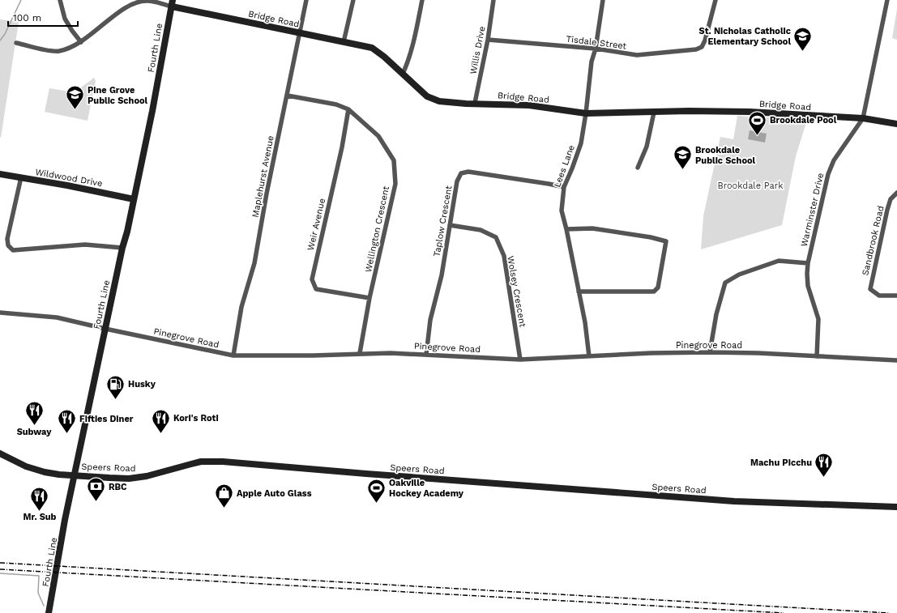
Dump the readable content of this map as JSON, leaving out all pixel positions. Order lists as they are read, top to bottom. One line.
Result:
{"streets":{"street":["Bridge Road","Tisdale Street","Fourth Line","Willis Drive","Lees Lane","Maplehurst Avenue","Wildwood Drive","Warminster Drive","Taplow Crescent","Weir Avenue","Wellington Crescent","Sandbrook Road","Wolsey Crescent","Pinegrove Road","Speers Road"]},"crossings":[["Bridge Road","Fourth Line"],["Bridge Road","Willis Drive"],["Bridge Road","Lees Lane"],["Bridge Road","Maplehurst Avenue"],["Bridge Road","Warminster Drive"],["Tisdale Street","Willis Drive"],["Tisdale Street","Lees Lane"],["Fourth Line","Wildwood Drive"],["Fourth Line","Pinegrove Road"],["Fourth Line","Speers Road"],["Lees Lane","Taplow Crescent"],["Lees Lane","Pinegrove Road"],["Maplehurst Avenue","Wellington Crescent"],["Maplehurst Avenue","Pinegrove Road"],["Warminster Drive","Pinegrove Road"],["Taplow Crescent","Wolsey Crescent"],["Taplow Crescent","Pinegrove Road"],["Weir Avenue","Wellington Crescent"],["Wellington Crescent","Pinegrove Road"],["Wolsey Crescent","Pinegrove Road"]],"parks":["Brookdale Park"],"places":{"school or university":["St. Nicholas Catholic Elementary School","Pine Grove Public School","Brookdale Public School"],"sports":["Brookdale Pool","Oakville Hockey Academy"],"fuel station":["Husky"],"restaurant":["Subway","Kori's Roti","Fifties Diner","Machu Picchu","Mr. Sub"],"bank":["RBC"],"shop":["Apple Auto Glass"]},"scale_bar":"100 m"}
